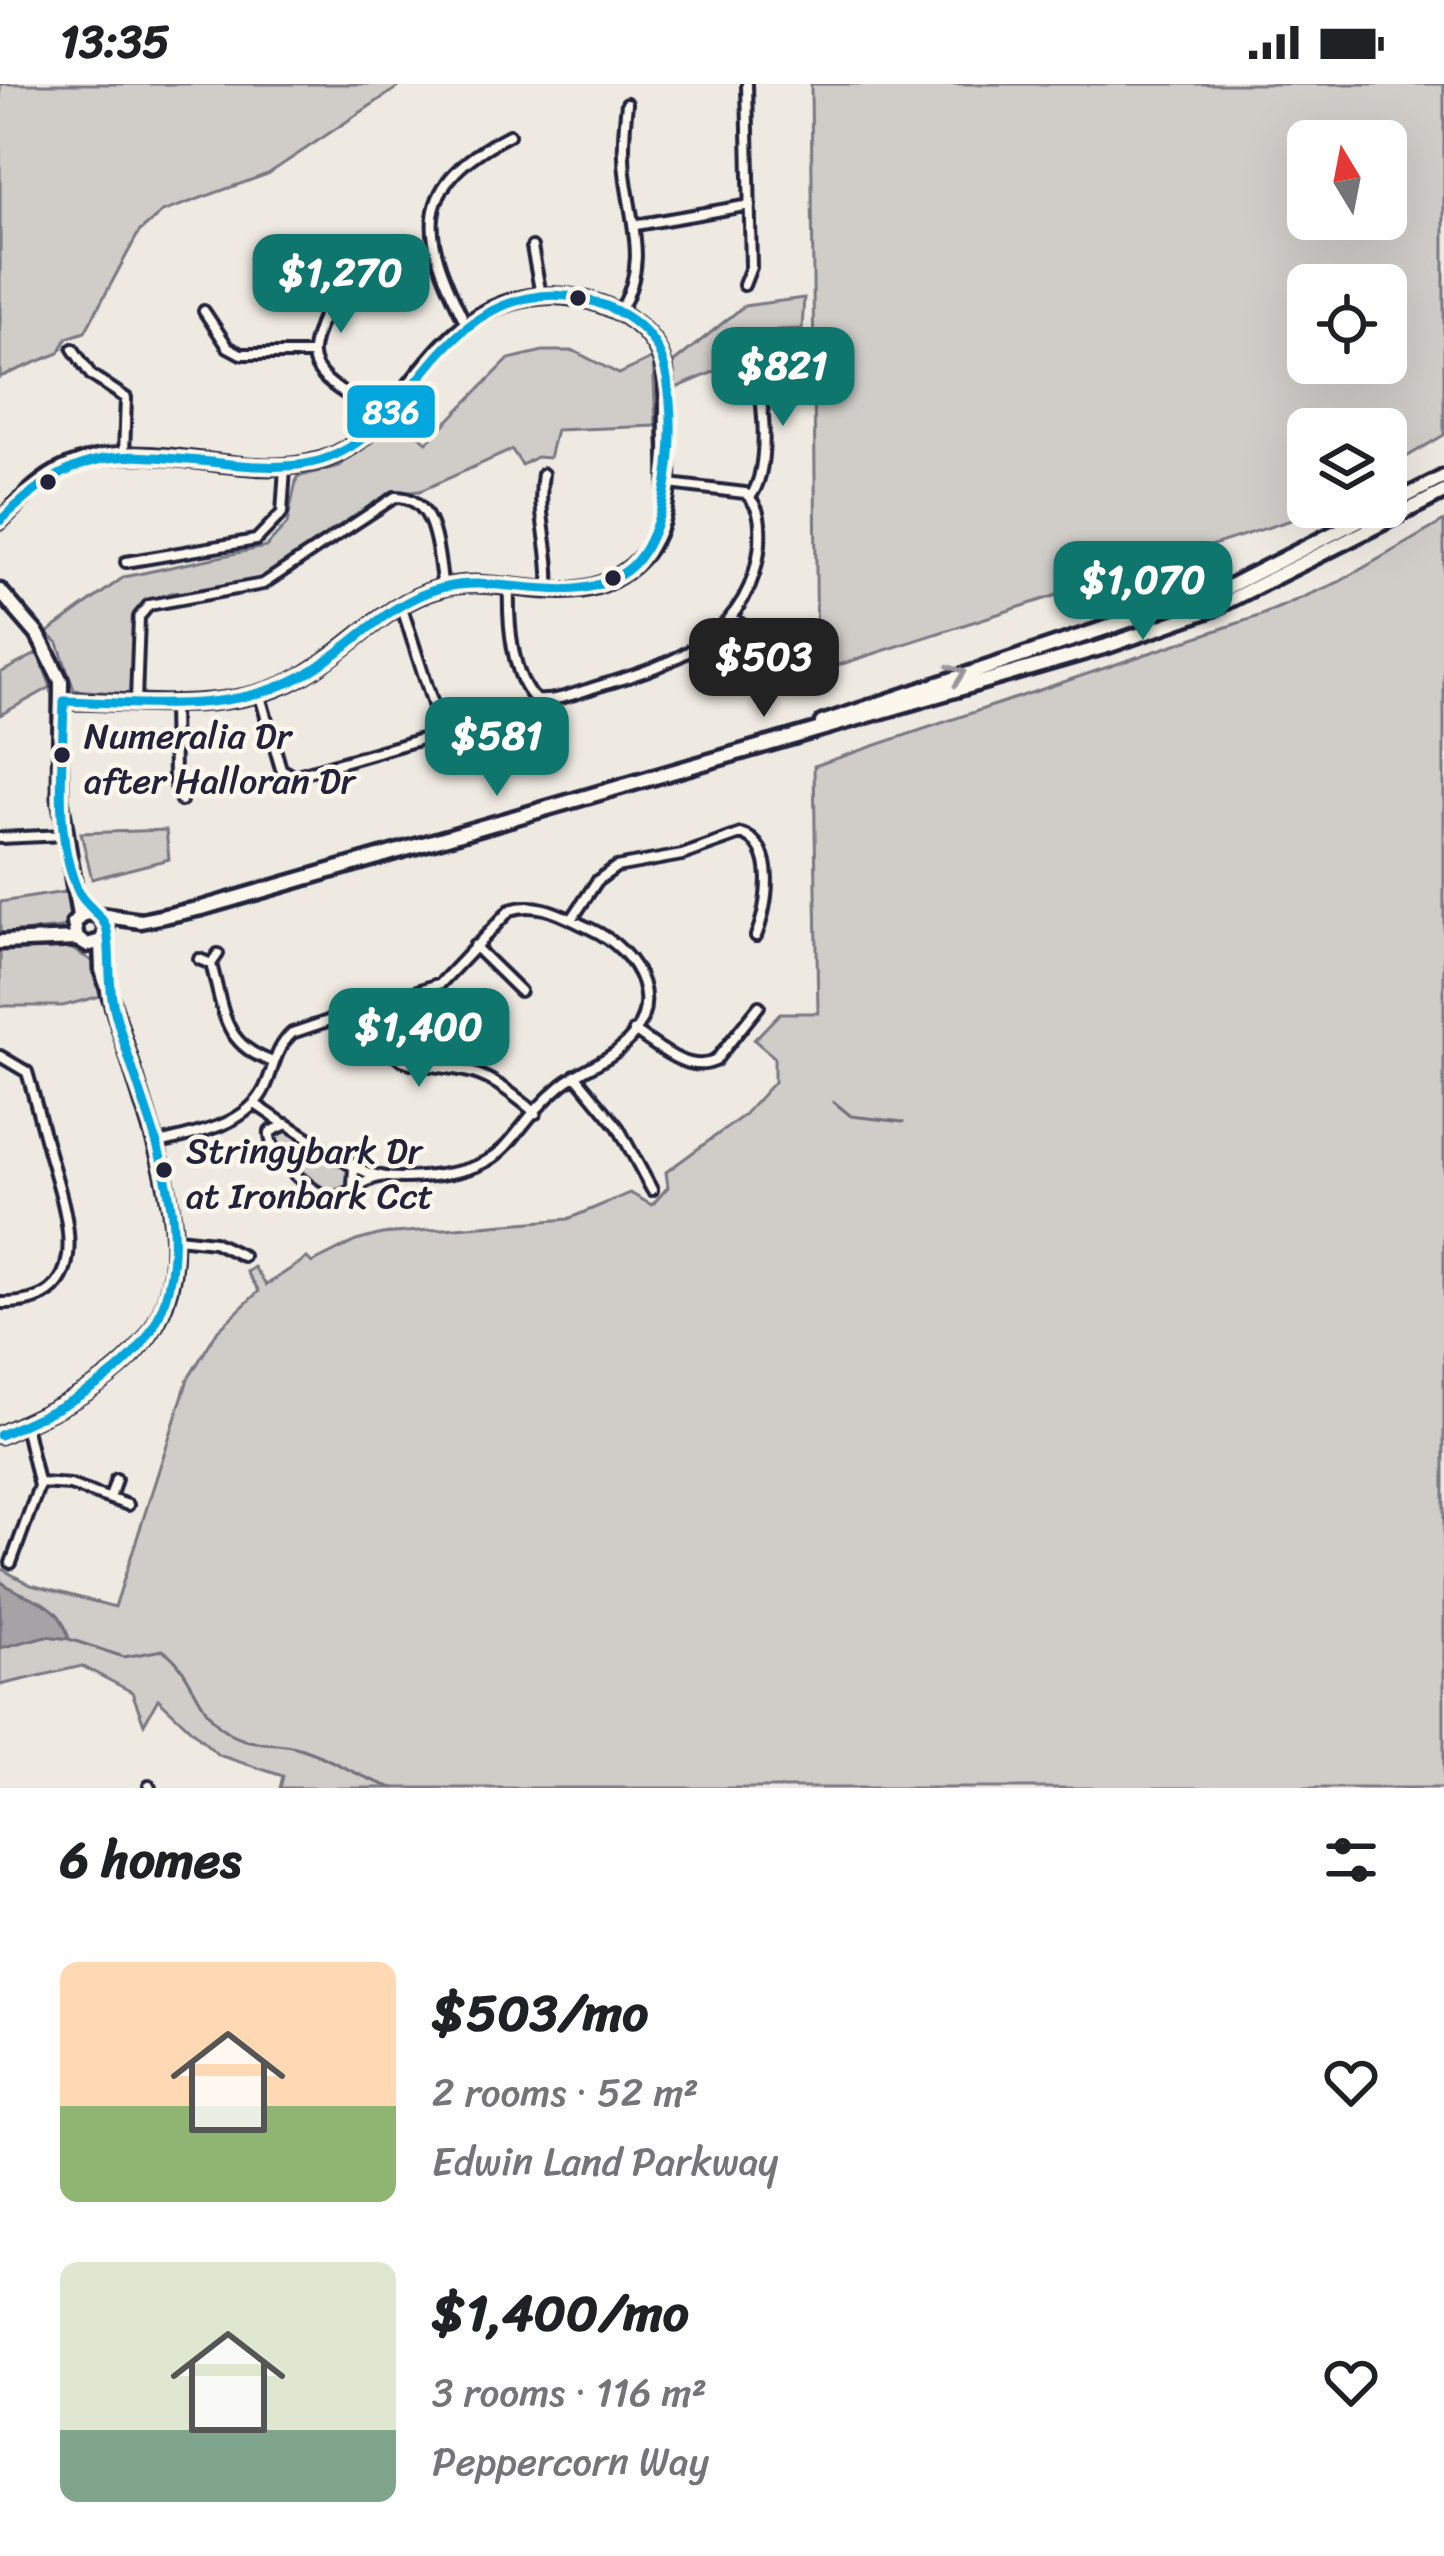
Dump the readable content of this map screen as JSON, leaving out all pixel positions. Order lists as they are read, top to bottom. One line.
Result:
{"places":["Numeralia Dr after Halloran Dr","Stringybark Dr at Ironbark Cct"],"lines":["transit line 836"],"north":"top","page":{"status":"13:35","price":["$1,270","$821","$1,070","$503","$581","$1,400"],"heading":"6 homes","list":[{"name":"$503/mo","note":"2 rooms · 52 m² · Edwin Land Parkway"},{"name":"$1,400/mo","note":"3 rooms · 116 m² · Peppercorn Way"}]}}
